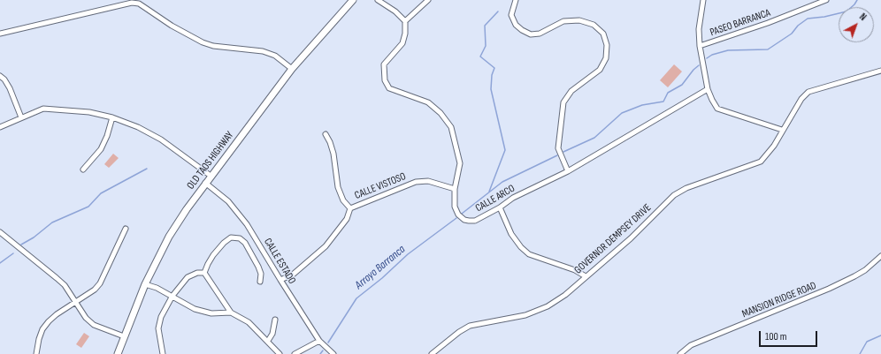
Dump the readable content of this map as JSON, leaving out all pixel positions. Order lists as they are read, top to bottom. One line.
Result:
{"streets":{"street":["PASEO BARRANCA","OLD TAOS HIGHWAY","CALLE VISTOSO","CALLE ARCO","GOVERNOR DEMPSEY DRIVE","CALLE ESTADO","MANSION RIDGE ROAD"]},"crossings":[["OLD TAOS HIGHWAY","CALLE ESTADO"],["CALLE VISTOSO","CALLE ARCO"],["CALLE VISTOSO","CALLE ESTADO"]],"water":["Arroyo Barranca"],"scale_bar":"100 m","north":"top right"}
